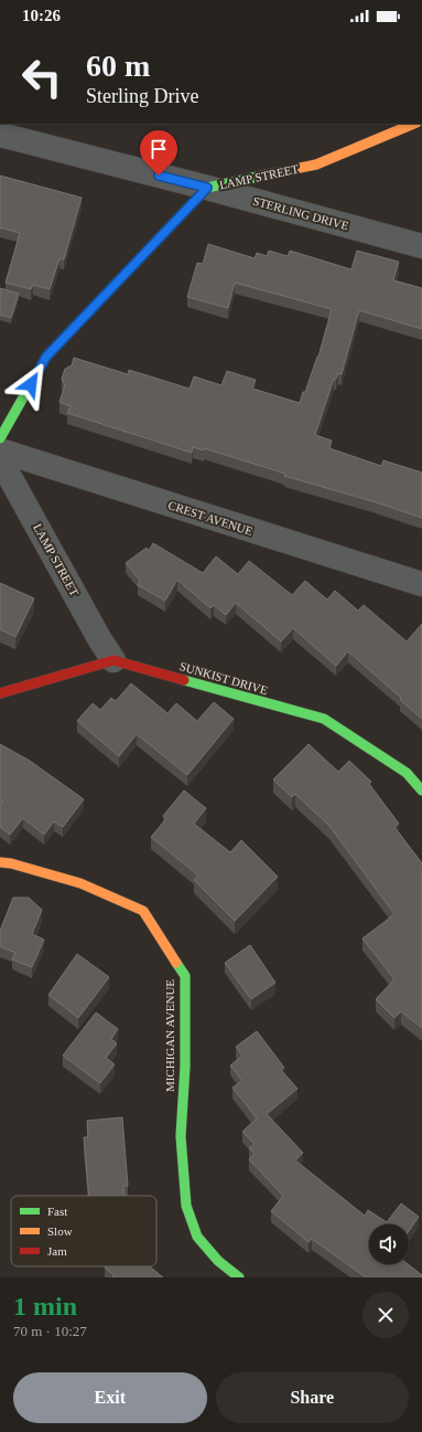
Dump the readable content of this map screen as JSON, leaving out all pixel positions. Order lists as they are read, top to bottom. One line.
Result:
{"streets":{"street":["LAMP STREET","STERLING DRIVE","CREST AVENUE","SUNKIST DRIVE","MICHIGAN AVENUE"]},"crossings":[["LAMP STREET","STERLING DRIVE"],["LAMP STREET","SUNKIST DRIVE"]],"legend":["Fast","Slow","Jam"],"page":{"status":"10:26","turn":["60 m","Sterling Drive"],"heading":["1 min","70 m · 10:27"],"buttons":["Exit","Share"]}}
